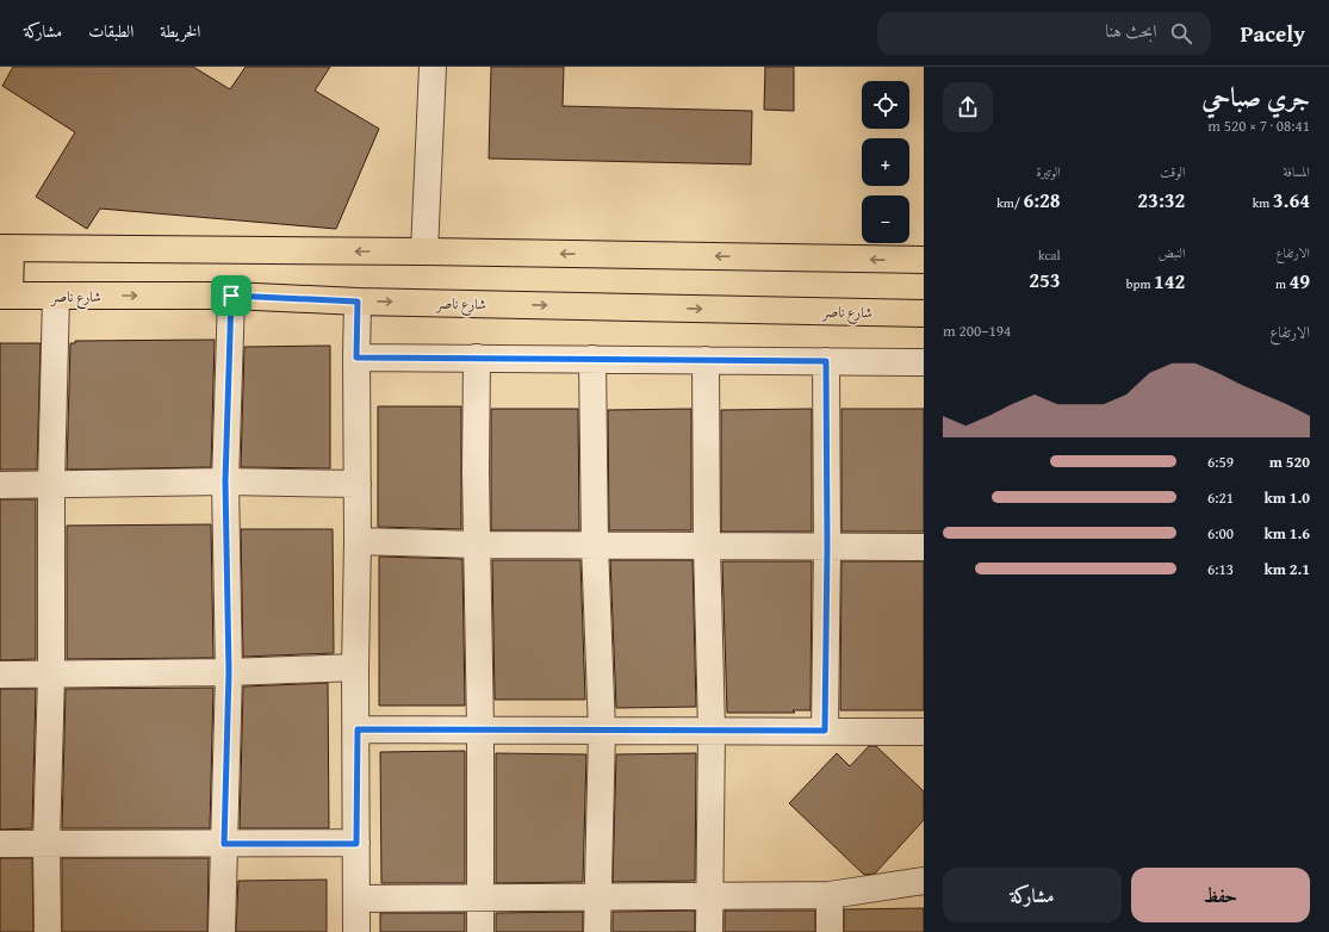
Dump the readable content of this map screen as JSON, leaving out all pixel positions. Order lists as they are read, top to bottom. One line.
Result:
{"streets":{"main road":["شارع ناصر"]},"page":{"header":"Pacely","search":"ابحث هنا","nav":["الخريطة","الطبقات","مشاركة"],"heading":["جري صباحي","08:41 · 7 × 520 m"],"map_buttons":["+","−"],"stats":[["المسافة","3.64 km"],["الوقت","23:32"],["الوتيرة","6:28 /km"],["الارتفاع","49 m"],["النبض","142 bpm"],["kcal","253"]],"chart":["الارتفاع","194–200 m"],"list":[{"name":"520 m","note":"6:59"},{"name":"1.0 km","note":"6:21"},{"name":"1.6 km","note":"6:00"},{"name":"2.1 km","note":"6:13"}],"buttons":["حفظ","مشاركة"]}}
